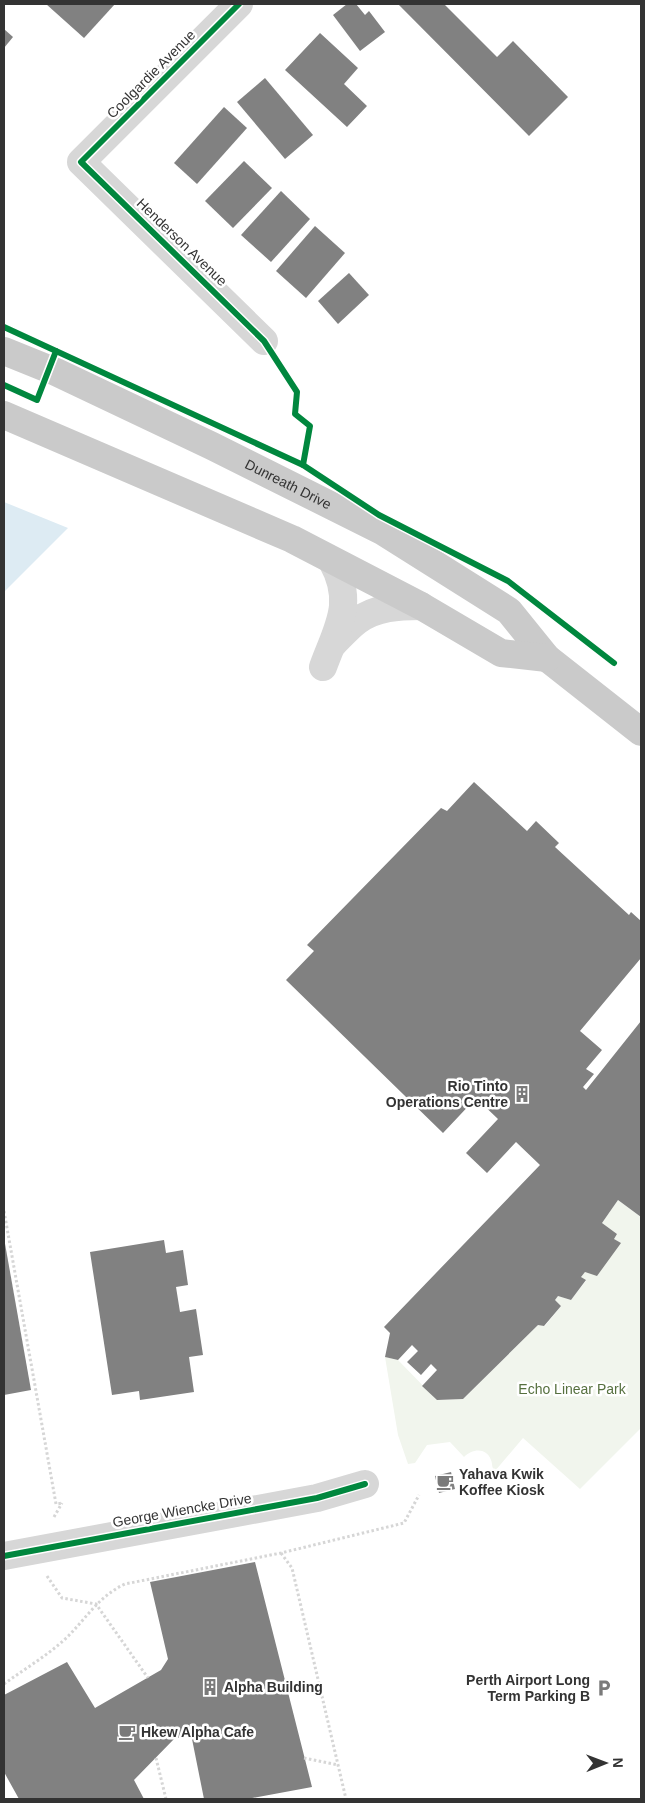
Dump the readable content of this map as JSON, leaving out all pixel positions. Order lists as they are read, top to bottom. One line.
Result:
{"streets":{"main road":["Dunreath Drive"],"street":["Coolgardie Avenue","Henderson Avenue","George Wiencke Drive"]},"crossings":[["Coolgardie Avenue","Henderson Avenue"]],"parks":["Echo Linear Park"],"places":{"building":["Rio Tinto Operations Centre","Alpha Building"],"cafe":["Yahava Kwik Koffee Kiosk","Hkew Alpha Cafe"],"parking":["Perth Airport Long Term Parking B"]},"north":"right"}
